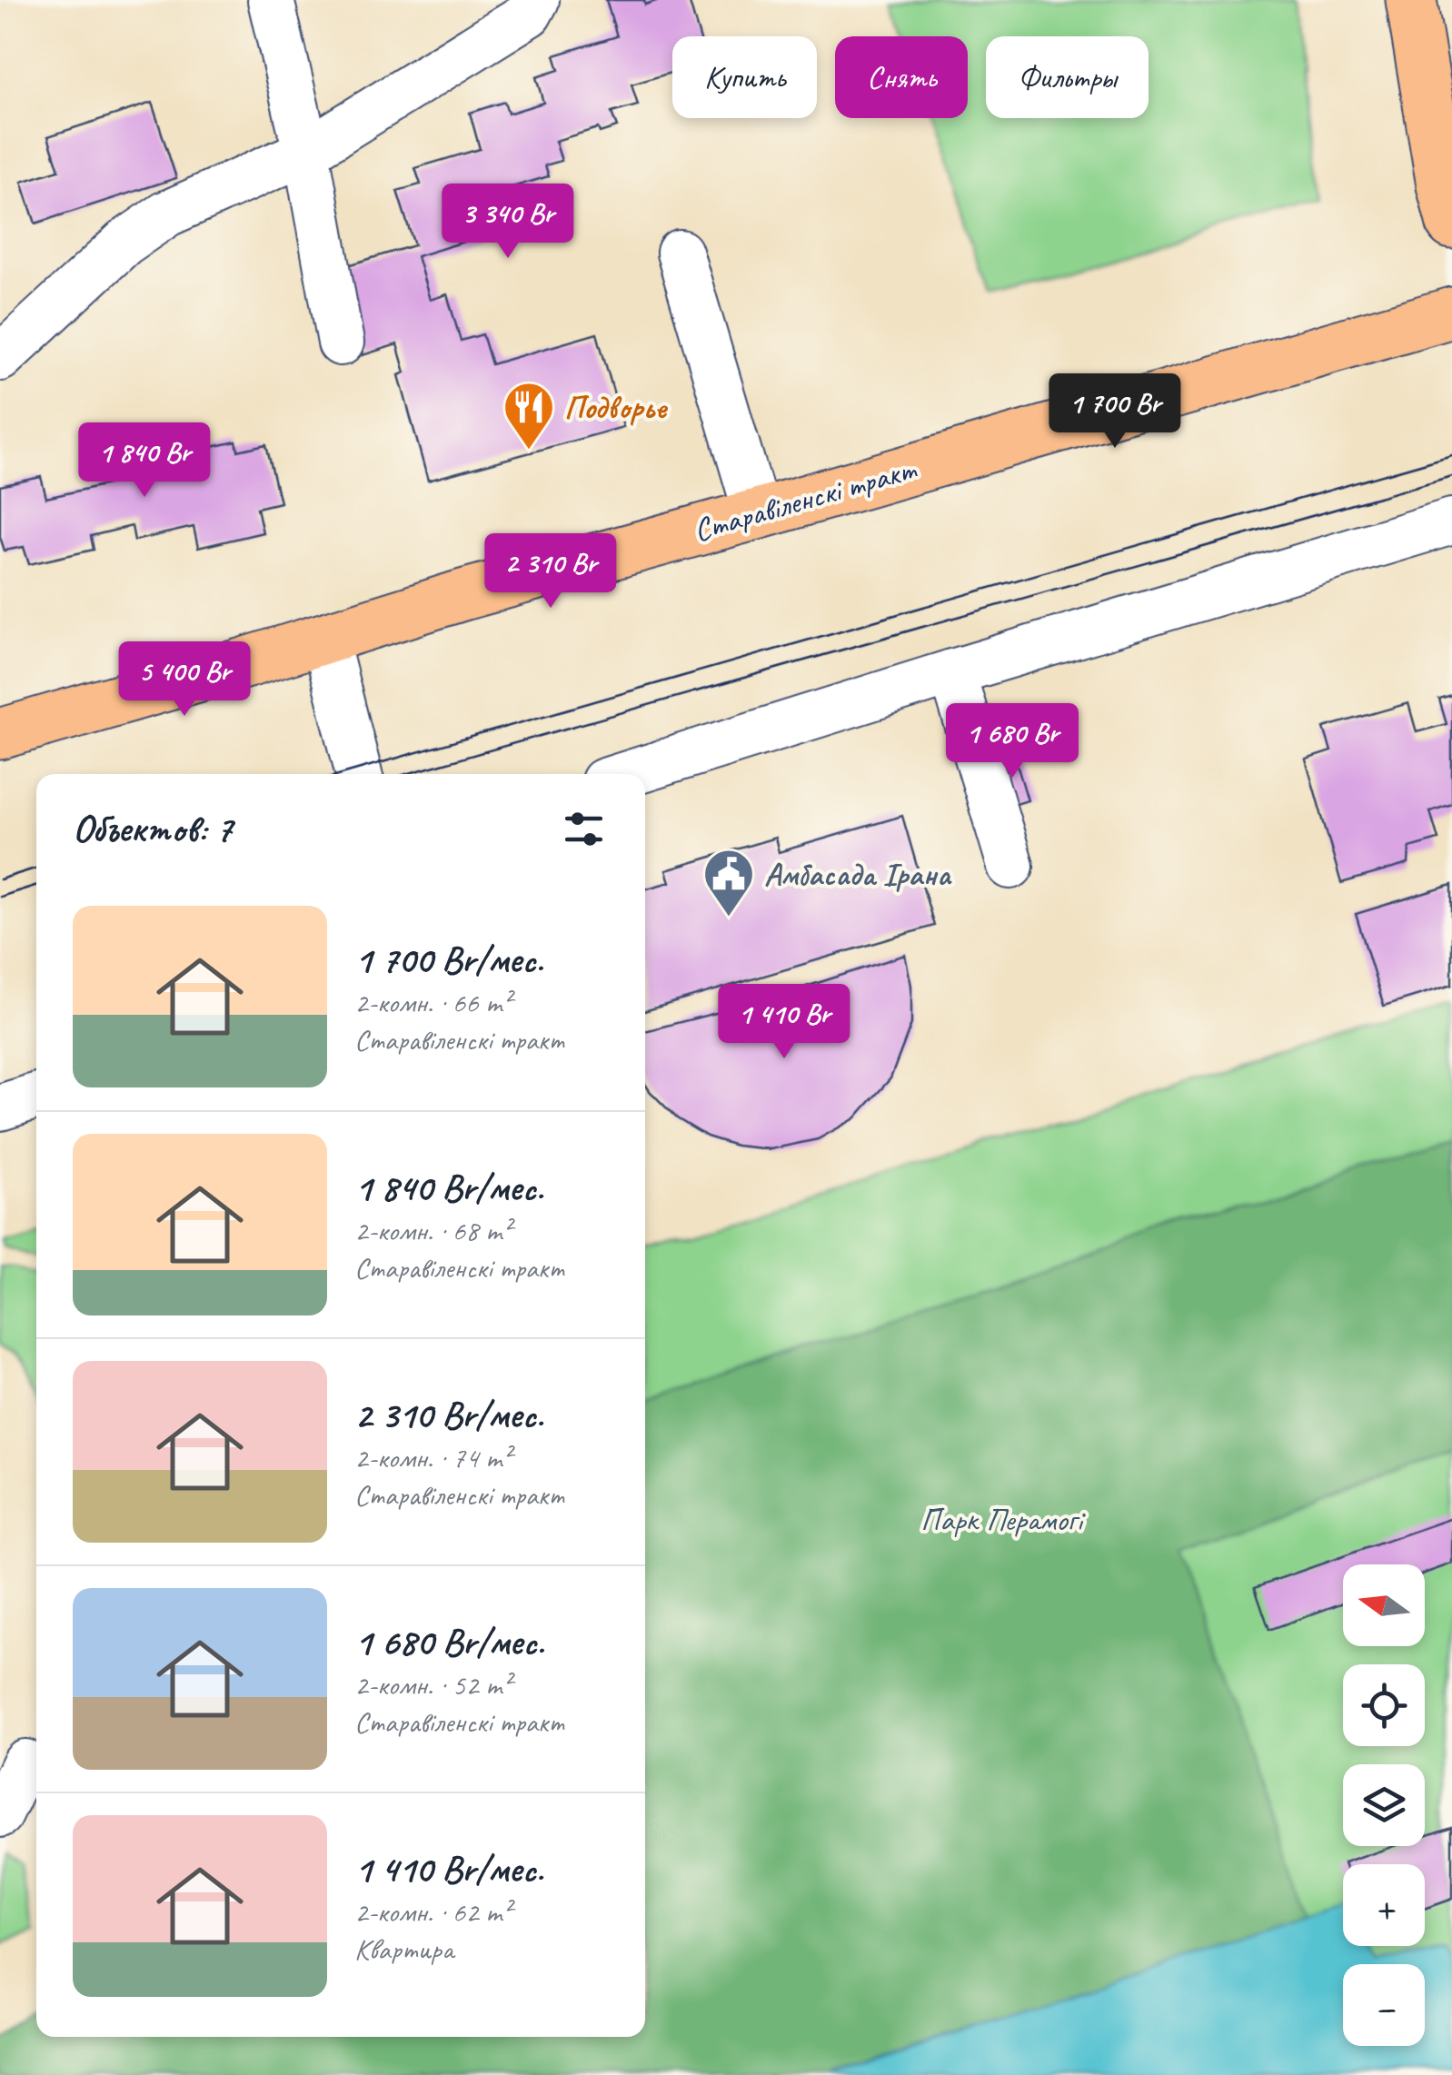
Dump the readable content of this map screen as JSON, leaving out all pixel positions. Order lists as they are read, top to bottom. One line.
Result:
{"streets":{"main road":["Старавіленскі тракт"]},"parks":["Парк Перамогі"],"places":{"restaurant":["Подворье"],"public building":["Амбасада Ірана"]},"north":"left","page":{"chip":["Купить","Снять","Фильтры"],"price":["3 340 Br","1 700 Br","1 840 Br","2 310 Br","5 400 Br","1 680 Br","1 410 Br"],"heading":"Объектов: 7","list":[{"name":"1 700 Br/мес.","note":"2-комн. · 66 m² · Старавіленскі тракт"},{"name":"1 840 Br/мес.","note":"2-комн. · 68 m² · Старавіленскі тракт"},{"name":"2 310 Br/мес.","note":"2-комн. · 74 m² · Старавіленскі тракт"},{"name":"1 680 Br/мес.","note":"2-комн. · 52 m² · Старавіленскі тракт"},{"name":"1 410 Br/мес.","note":"2-комн. · 62 m² · Квартира"}],"map_buttons":["+","−"]}}
